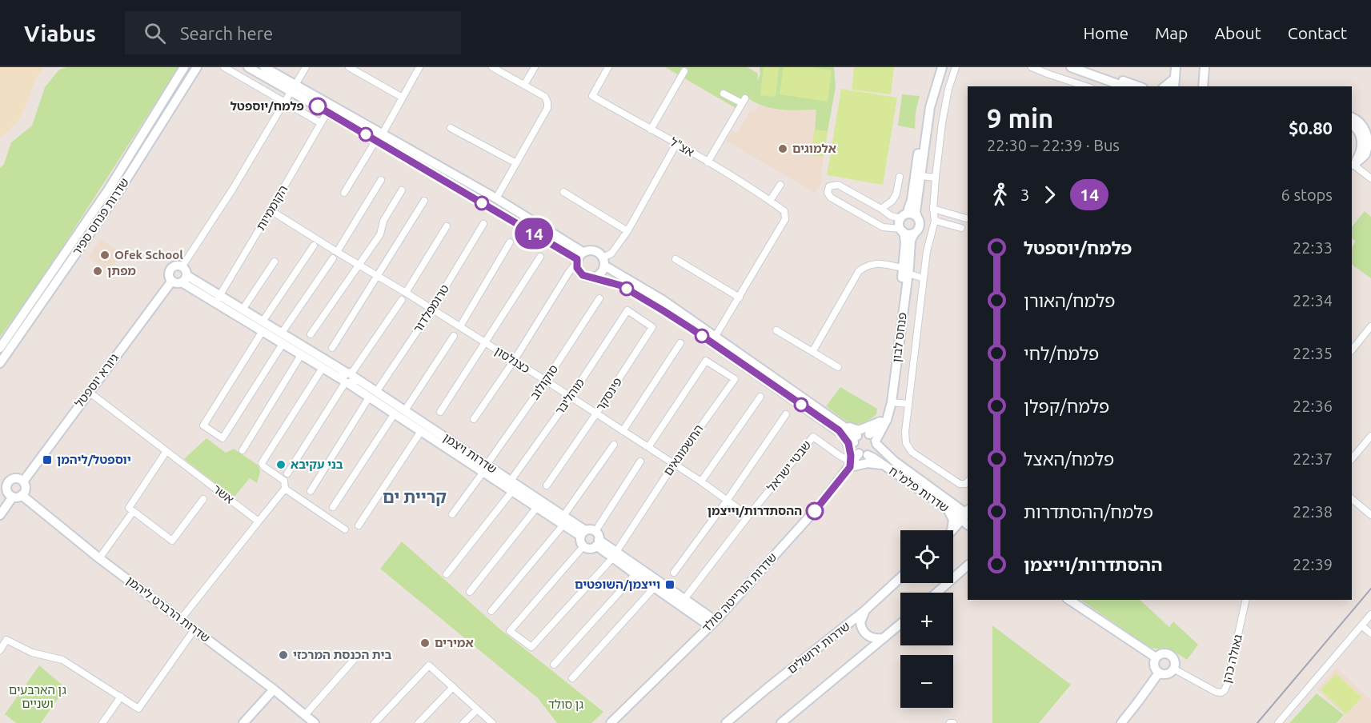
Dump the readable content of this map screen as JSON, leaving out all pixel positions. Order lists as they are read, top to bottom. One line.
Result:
{"streets":{"street":["אצ\"ל","הקוממיות","שדרות פנחס ספיר","טרומפלדור","פנחס לבון","כצנלסון","גיורא יוספטל","סוקולוב","פינסקר","מוהליבר","החשמונאים","שדרות ויצמן","שבטי ישראל","שדרות פלמ\"ח","אשר","שדרות הנרייטה סולד","שדרות הרברט ליהמן","שדרות ירושלים","גאולה כהן"]},"crossings":[["הקוממיות","כצנלסון"],["הקוממיות","שדרות ויצמן"],["טרומפלדור","כצנלסון"],["טרומפלדור","שדרות ויצמן"],["פנחס לבון","שדרות פלמ\"ח"],["פנחס לבון","שדרות הנרייטה סולד"],["כצנלסון","סוקולוב"],["כצנלסון","פינסקר"],["כצנלסון","מוהליבר"],["כצנלסון","החשמונאים"],["כצנלסון","שבטי ישראל"],["גיורא יוספטל","שדרות ויצמן"],["גיורא יוספטל","אשר"],["גיורא יוספטל","שדרות הרברט ליהמן"],["סוקולוב","שדרות ויצמן"],["פינסקר","מוהליבר"],["מוהליבר","שדרות ויצמן"],["החשמונאים","שדרות ויצמן"],["שבטי ישראל","שדרות הנרייטה סולד"],["שדרות פלמ\"ח","שדרות הנרייטה סולד"]],"districts":["קריית ים"],"parks":["גן הארבעים ושניים","גן סולד"],"places":{"other":["פלמח/יוספטל","אלמוגים","Ofek School","מפתן","בני עקיבא","ההסתדרות/וייצמן","אמירים","בית הכנסת המרכזי"],"transit":["יוספטל/ליהמן","וייצמן/השופטים"]},"lines":["bus line 14"],"page":{"header":"Viabus","search":"Search here","nav":["Home","Map","About","Contact"],"on_map":"14","heading":["9 min","22:30 – 22:39 · Bus","$0.80"],"legs":["3","14","6 stops"],"list":[{"name":"פלמח/יוספטל","value":"22:33"},{"name":"פלמח/האורן","value":"22:34"},{"name":"פלמח/לחי","value":"22:35"},{"name":"פלמח/קפלן","value":"22:36"},{"name":"פלמח/האצל","value":"22:37"},{"name":"פלמח/ההסתדרות","value":"22:38"},{"name":"ההסתדרות/וייצמן","value":"22:39"}],"map_buttons":["+","−"]}}
